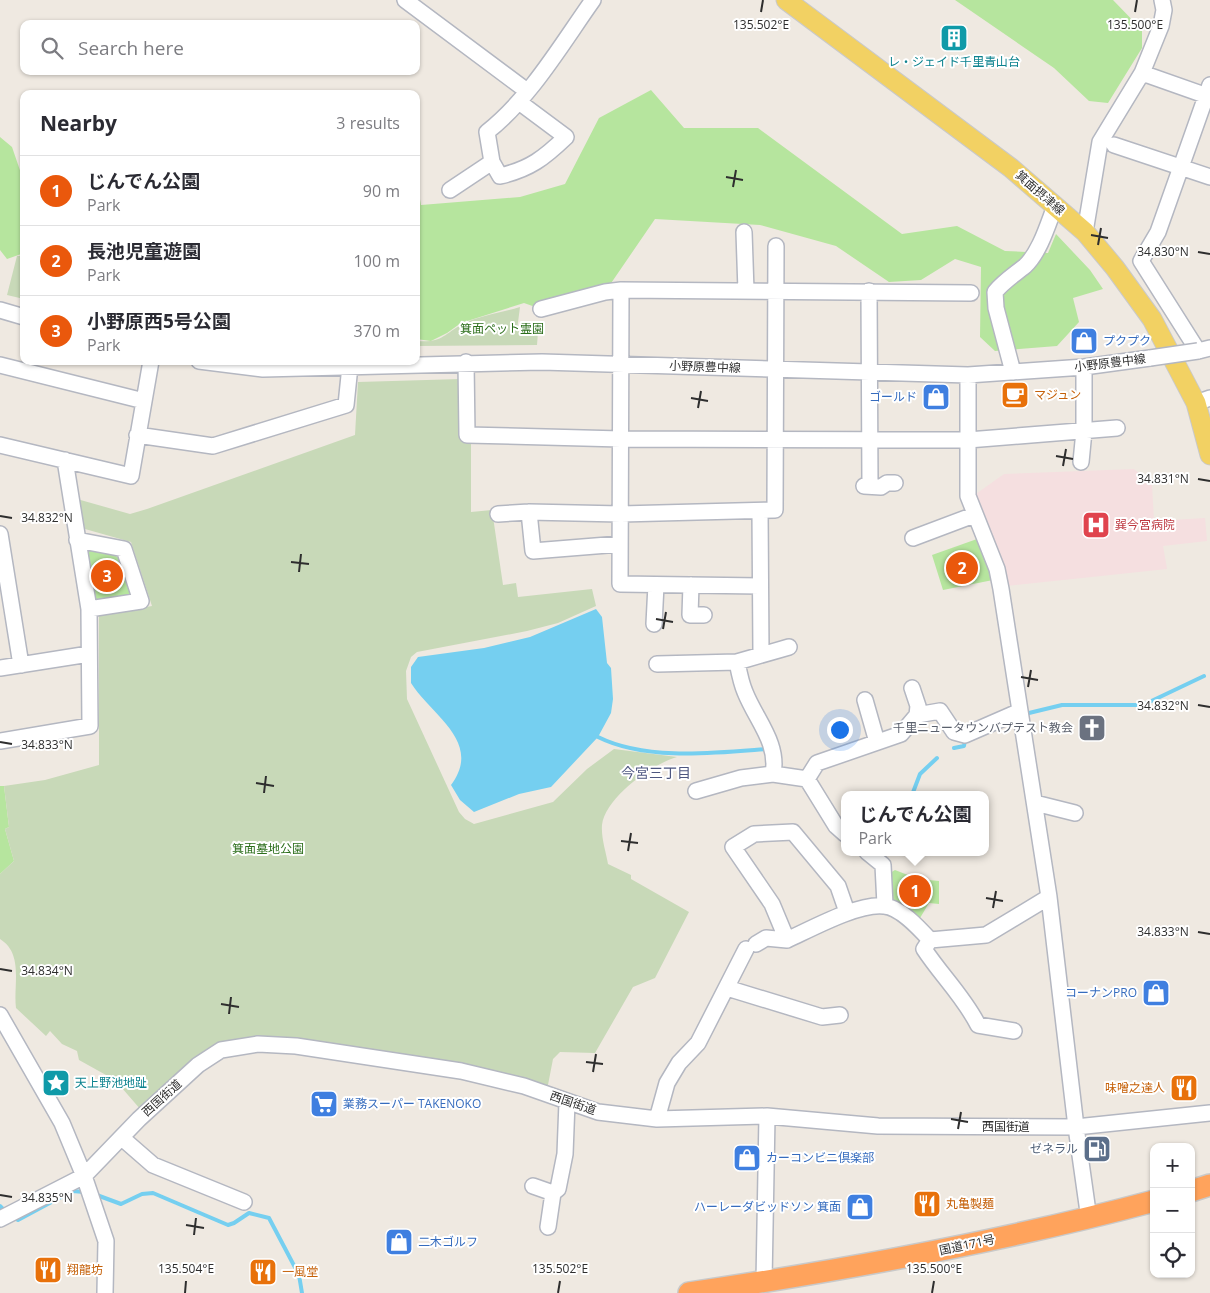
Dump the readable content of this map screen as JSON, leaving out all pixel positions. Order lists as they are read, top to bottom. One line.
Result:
{"streets":{"highway":["国道171号"],"main road":["箕面摂津線"],"street":["小野原豊中線","西国街道"]},"districts":["今宮三丁目"],"parks":["箕面ペット霊園","箕面墓地公園"],"places":{"building":["レ・ジェイド千里青山台"],"shop":["プクプク","ゴールド","コーナンPRO","カーコンビニ倶楽部","ハーレーダビッドソン 箕面","二木ゴルフ"],"cafe":["マジュン"],"hospital":["巽今宮病院"],"church":["千里ニュータウンバプテスト教会"],"place":["天上野池地趾"],"restaurant":["味噌之達人","丸亀製麺","翔龍坊","一風堂"],"supermarket":["業務スーパー TAKENOKO"],"fuel station":["ゼネラル"]},"page":{"search":"Search here","heading":["Nearby","3 results"],"list":[{"mark":"1","name":"じんでん公園","note":"Park","value":"90 m"},{"mark":"2","name":"長池児童遊園","note":"Park","value":"100 m"},{"mark":"3","name":"小野原西5号公園","note":"Park","value":"370 m"}],"pins":["2","3","1"],"popup":["じんでん公園","Park"],"map_buttons":["+","−"]},"coordinates":["135.502°E","135.500°E","34.830°N","34.831°N","34.832°N","34.833°N","34.834°N","34.835°N","135.504°E"]}
